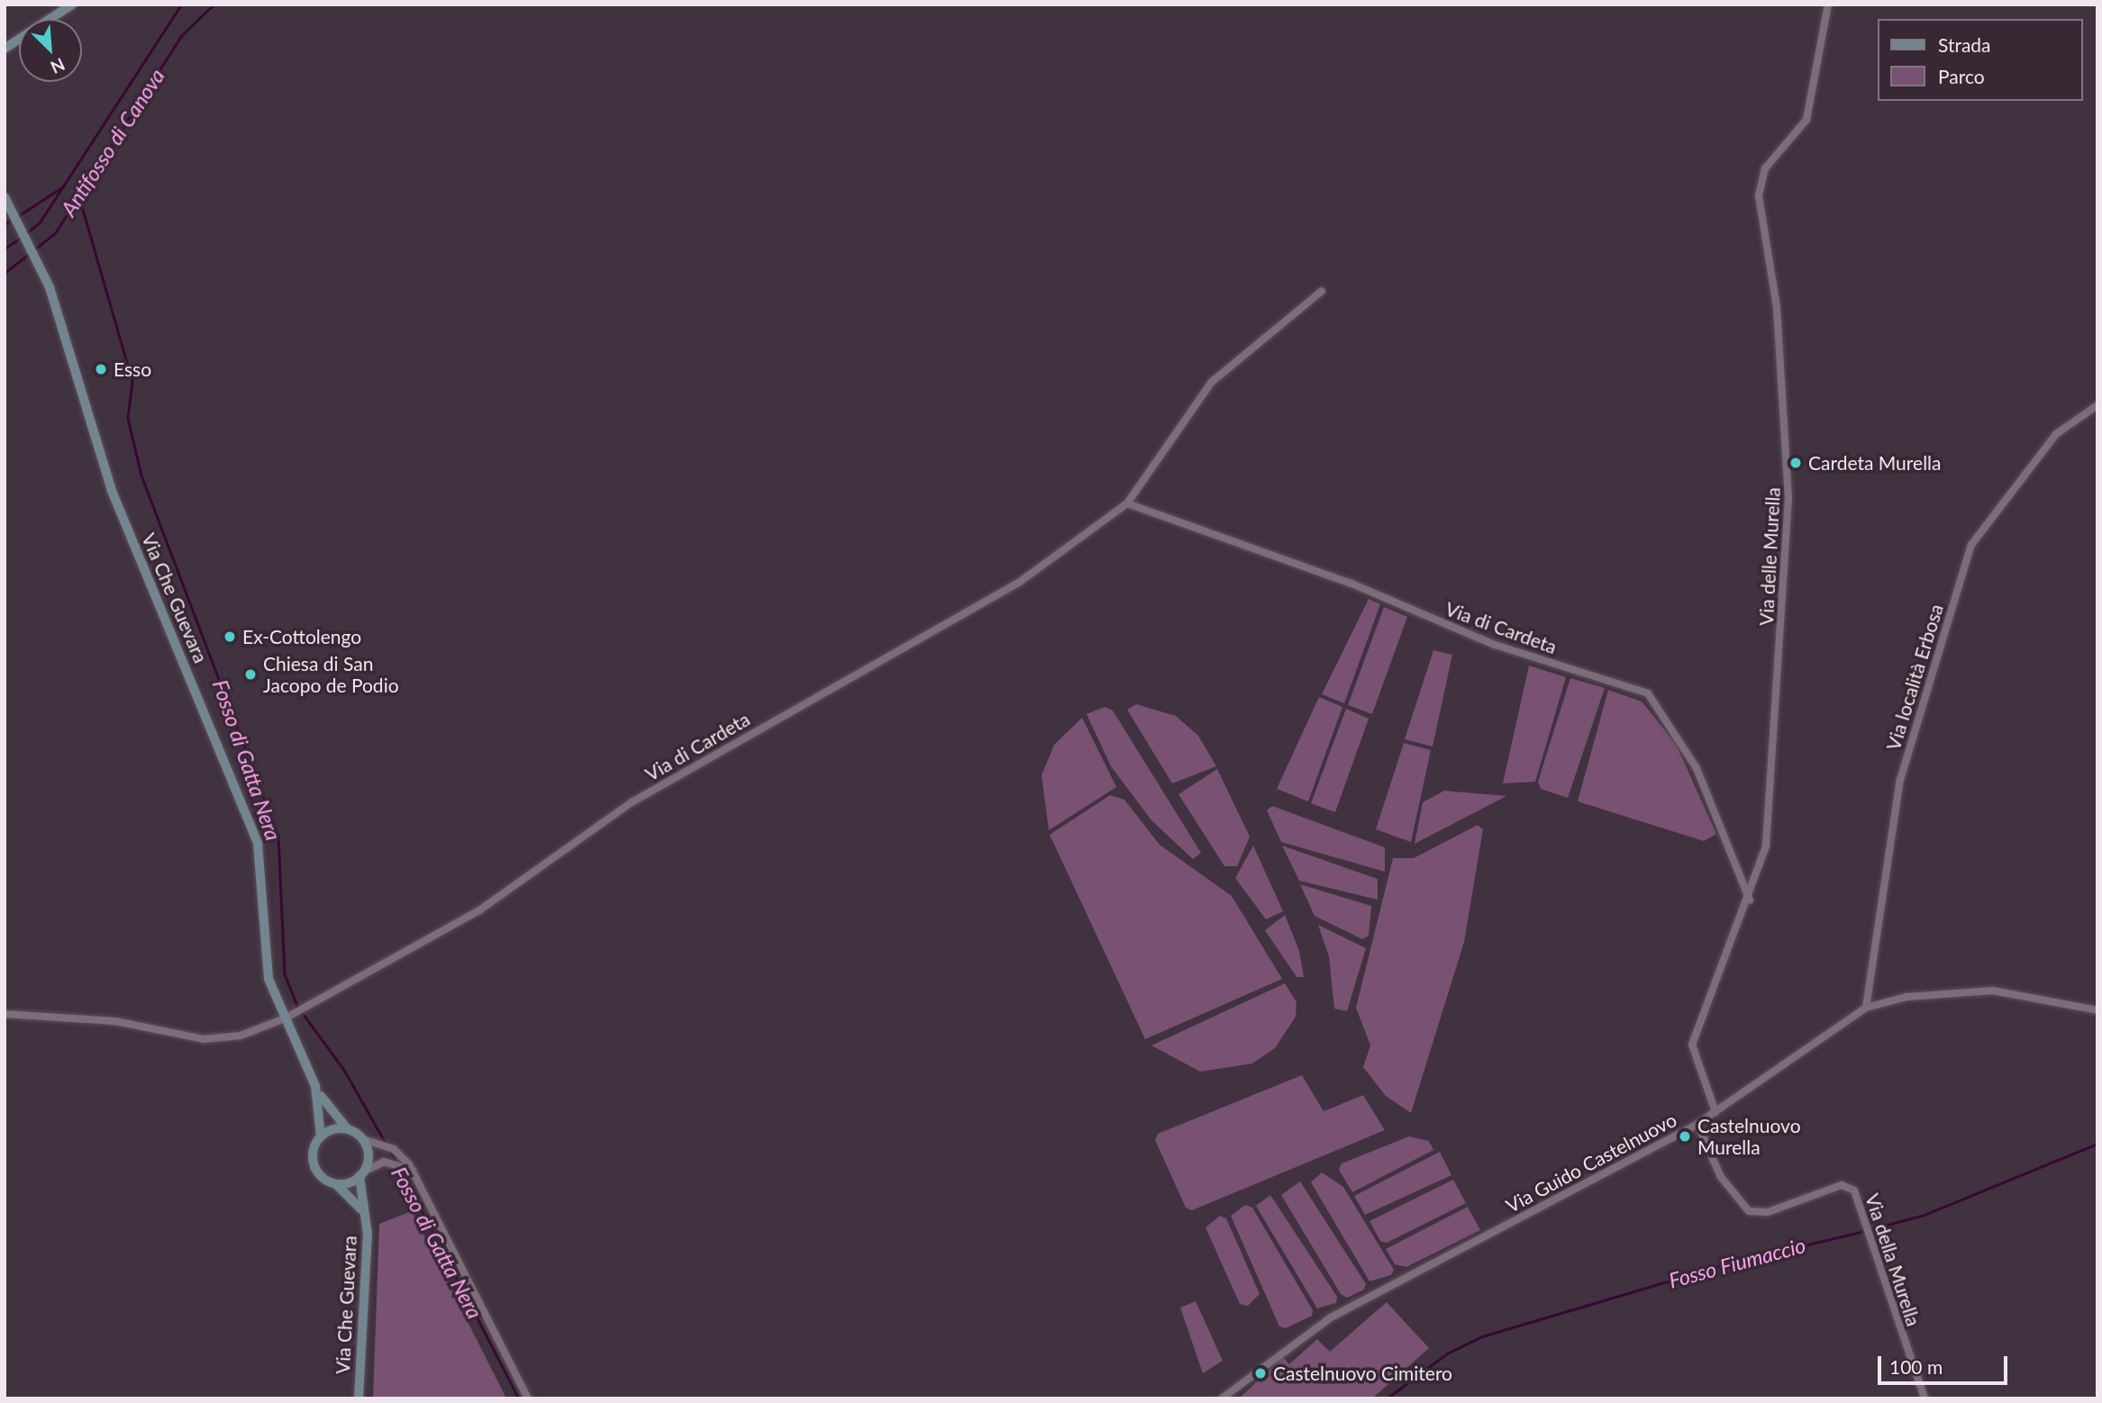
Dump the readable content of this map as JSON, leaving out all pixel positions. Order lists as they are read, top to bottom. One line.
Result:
{"streets":{"main road":["Via Che Guevara"],"street":["Via delle Murella","Via di Cardeta","Via località Erbosa","Via Guido Castelnuovo","Via della Murella"]},"crossings":[["Via delle Murella","Via di Cardeta"],["Via delle Murella","Via Guido Castelnuovo"],["Via Che Guevara","Via di Cardeta"],["Via località Erbosa","Via Guido Castelnuovo"],["Via Guido Castelnuovo","Via della Murella"]],"water":["Antifosso di Canova","Fosso di Gatta Nera","Fosso Fiumaccio"],"places":["Esso","Cardeta Murella","Ex-Cottolengo","Chiesa di San Jacopo de Podio","Castelnuovo Murella","Castelnuovo Cimitero"],"legend":["Strada","Parco"],"scale_bar":"100 m","north":"bottom right"}
